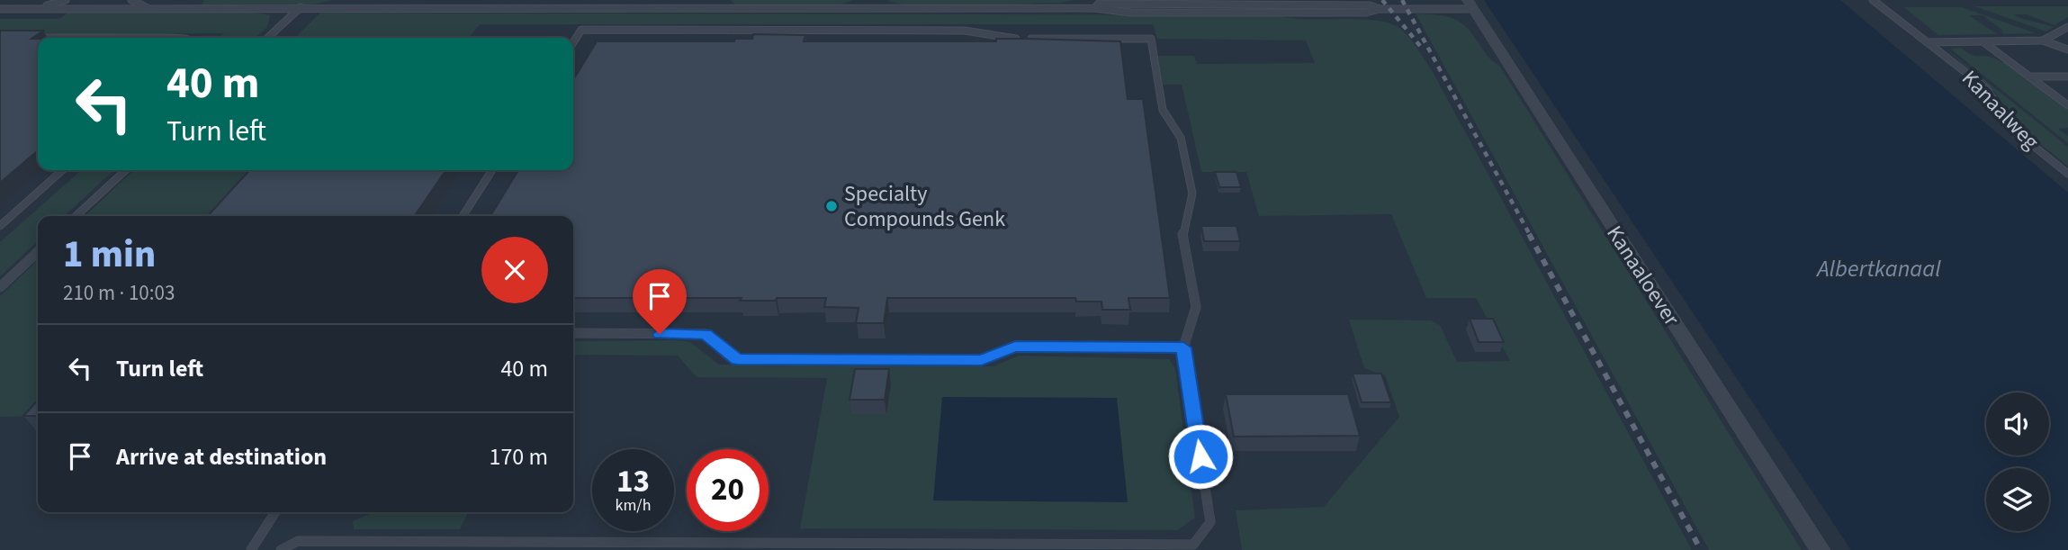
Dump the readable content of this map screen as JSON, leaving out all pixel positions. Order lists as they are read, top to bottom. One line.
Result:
{"streets":{"street":["Kanaaloever"],"lane":["Kanaalweg"]},"water":["Albertkanaal"],"places":["Specialty Compounds Genk"],"page":{"turn":["40 m","Turn left"],"heading":["1 min","210 m · 10:03"],"list":[{"name":"Turn left","value":"40 m"},{"name":"Arrive at destination","value":"170 m"}],"speed":"13 km/h","limit":"20"}}
